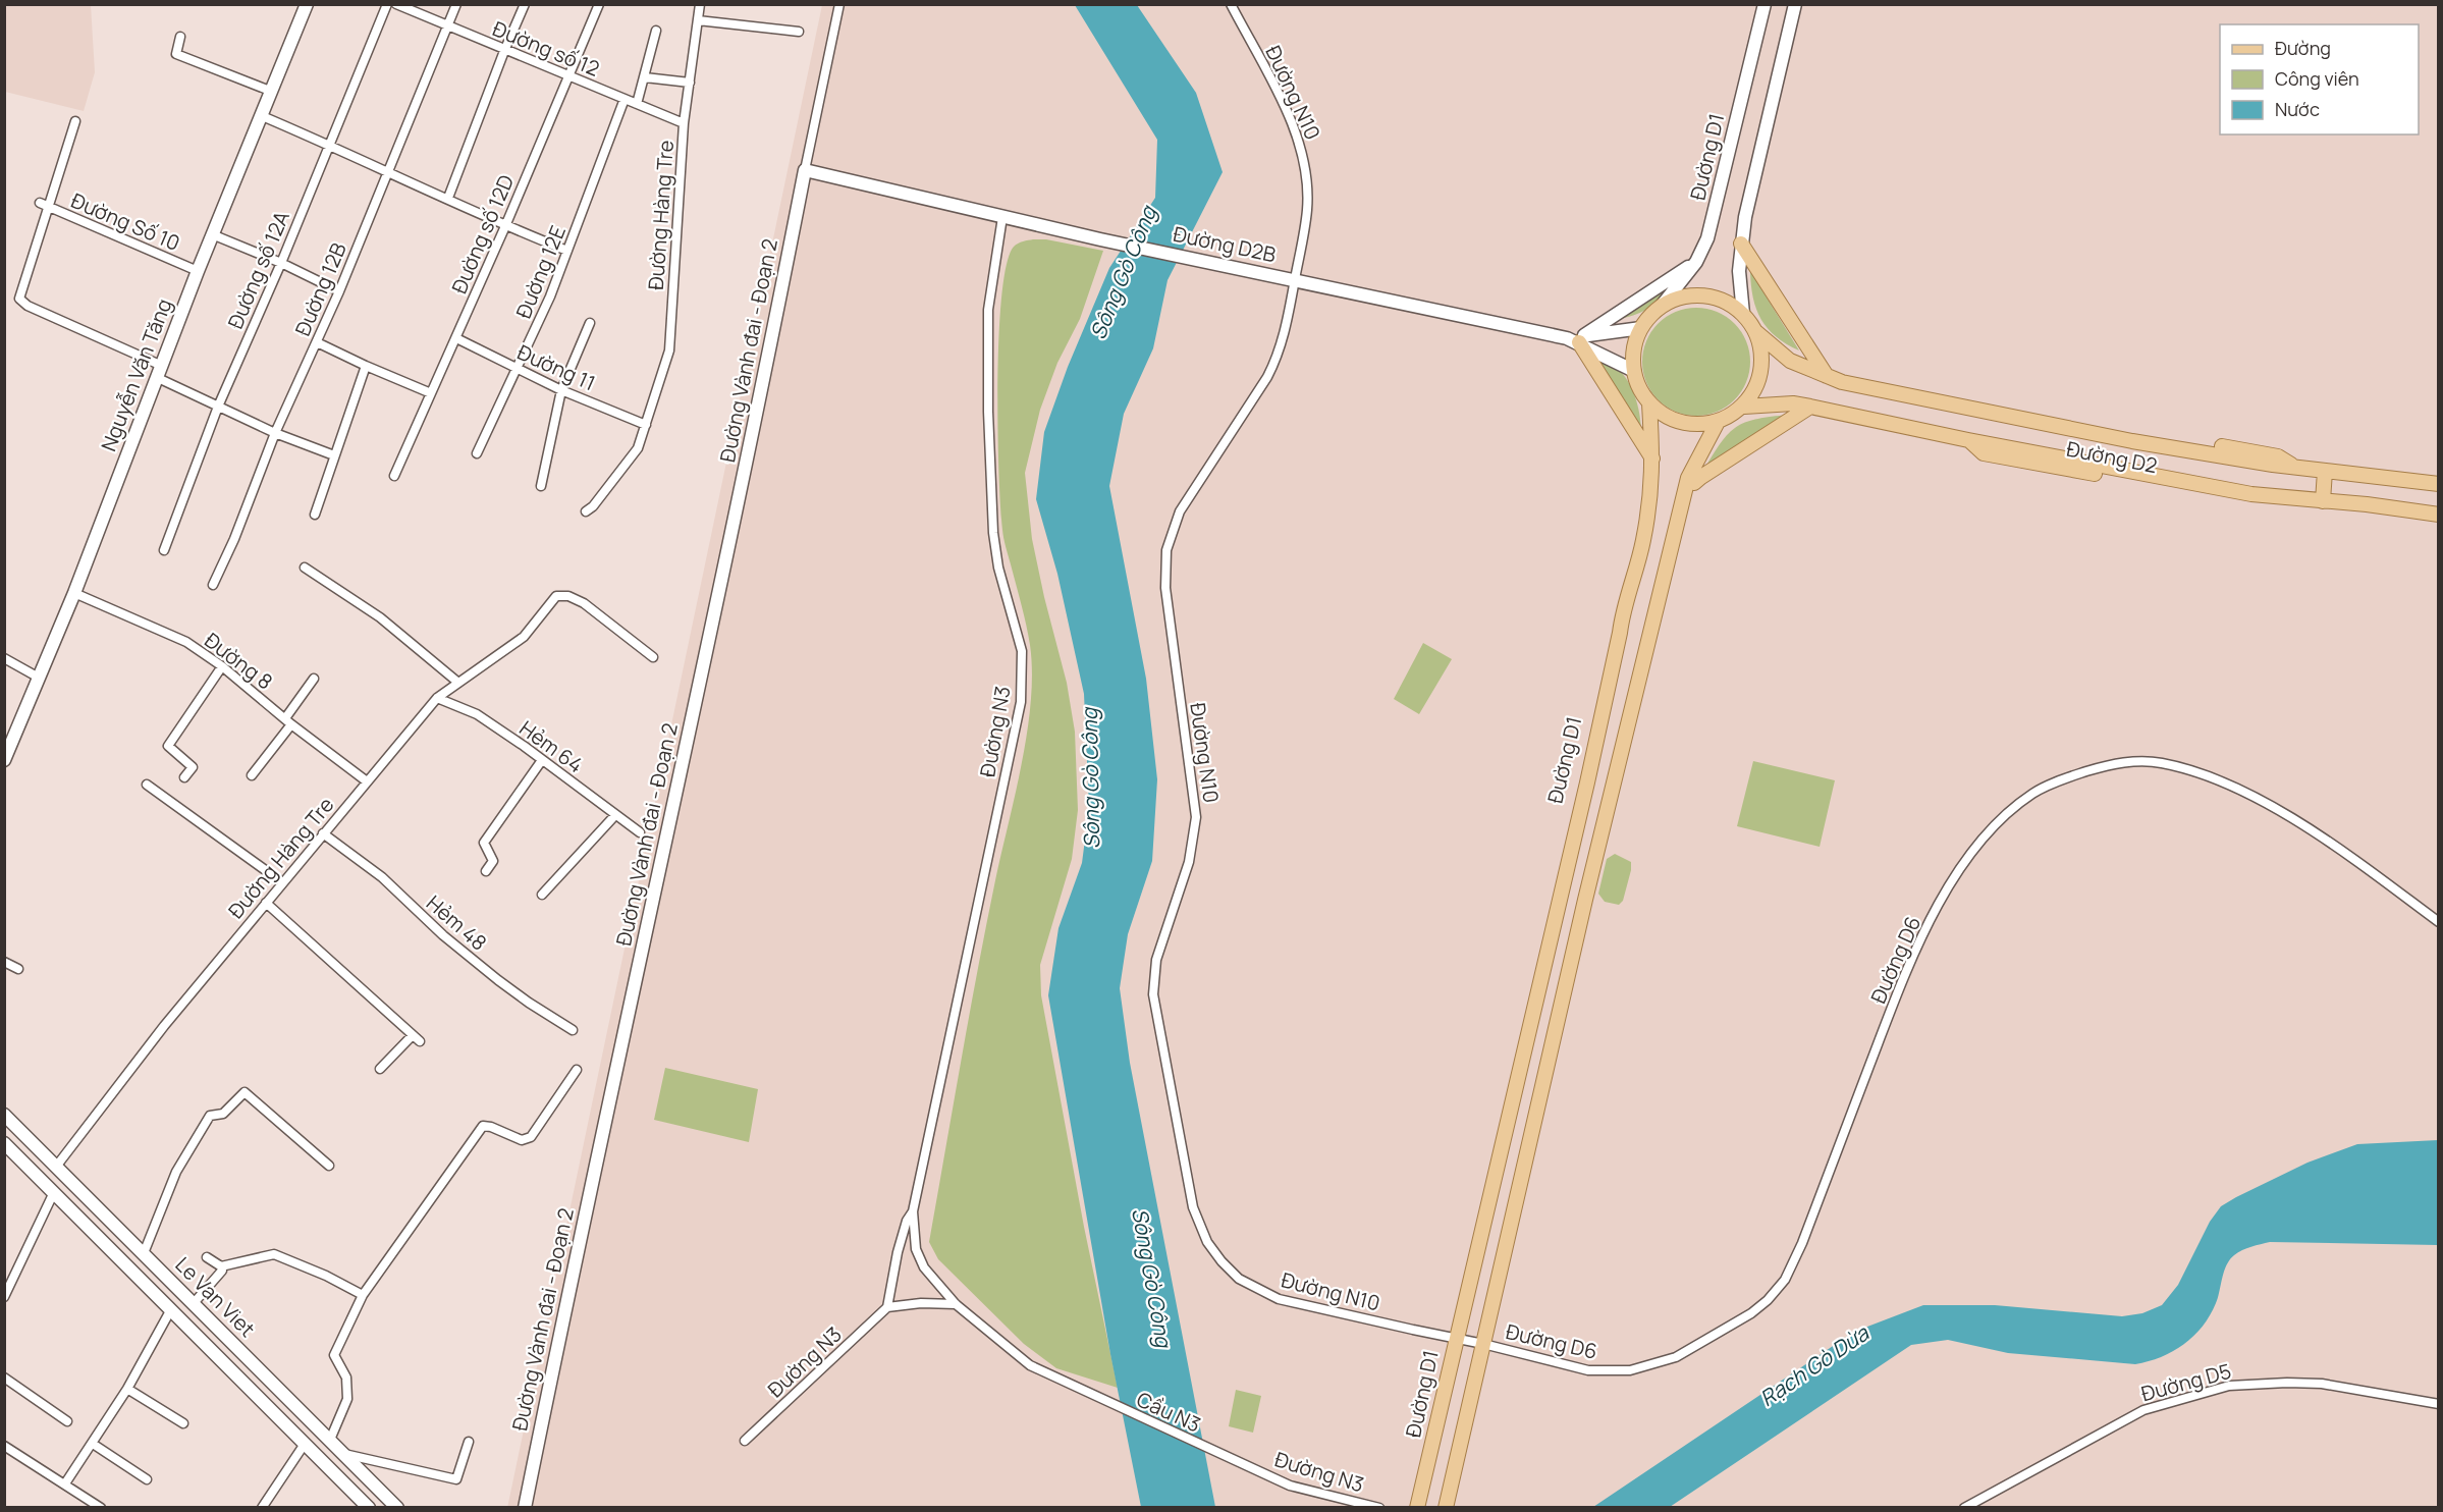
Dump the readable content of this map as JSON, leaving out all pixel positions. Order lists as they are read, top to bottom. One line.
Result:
{"streets":{"main road":["Đường D1","Đường D2"],"street":["Đường số 12","Đường N10","Đường Hàng Tre","Đường Số 10","Đường số 12D","Đường D2B","Đường số 12A","Đường 12E","Đường 12B","Đường Vành đai - Đoạn 2","Đường 11","Nguyễn Văn Tăng","Đường 8","Đường N3","Hẻm 64","Hẻm 48","Đường D6","Le Van Viet","Đường D5","Cầu N3"]},"crossings":[["Đường số 12","Đường Hàng Tre"],["Đường số 12","Đường số 12D"],["Đường số 12","Đường 12E"],["Đường số 12","Đường 12B"],["Đường N10","Đường D1"],["Đường N10","Đường D2B"],["Đường N10","Đường D6"],["Đường D1","Đường D2B"],["Đường D1","Đường D2"],["Đường Hàng Tre","Đường 11"],["Đường Hàng Tre","Đường 8"],["Đường Hàng Tre","Hẻm 64"],["Đường Hàng Tre","Hẻm 48"],["Đường Hàng Tre","Le Van Viet"],["Đường Số 10","Nguyễn Văn Tăng"],["Đường số 12D","Đường 11"],["Đường D2B","Đường Vành đai - Đoạn 2"],["Đường D2B","Đường D2"],["Đường D2B","Đường N3"],["Đường 12E","Đường 11"],["Nguyễn Văn Tăng","Đường 8"],["Đường N3","Cầu N3"]],"water":["Sông Gò Công","Rạch Gò Dừa"],"legend":["Đường","Công viên","Nước"]}
